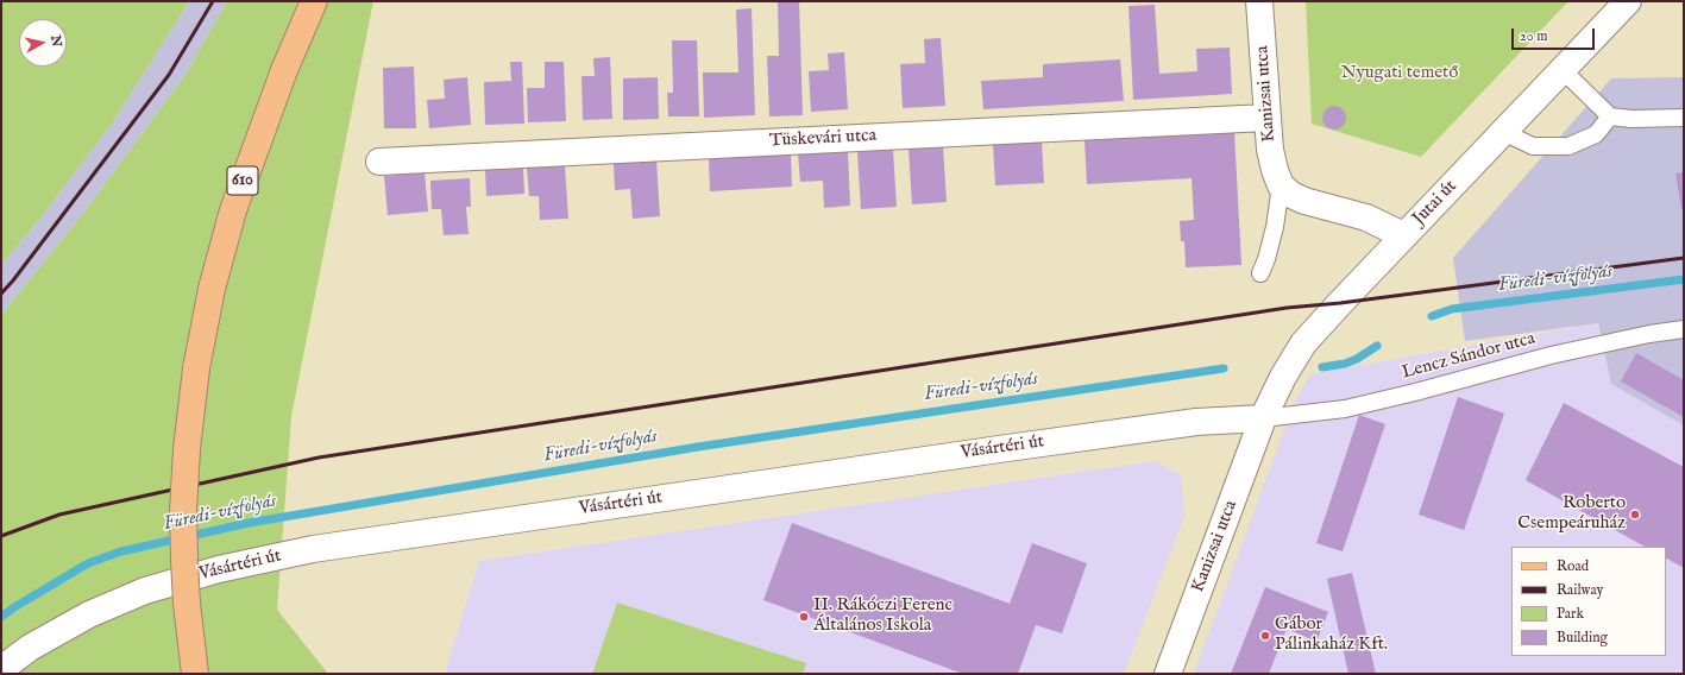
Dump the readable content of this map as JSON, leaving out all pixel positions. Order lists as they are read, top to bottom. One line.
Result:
{"streets":{"main road":["610"],"street":["Kanizsai utca","Tüskevári utca","Jutai út","Vásártéri út"],"lane":["Lencz Sándor utca"]},"crossings":[["Kanizsai utca","Tüskevári utca"],["Kanizsai utca","Jutai út"],["Kanizsai utca","Lencz Sándor utca"],["Kanizsai utca","Vásártéri út"],["Jutai út","Lencz Sándor utca"],["Jutai út","Vásártéri út"],["Lencz Sándor utca","Vásártéri út"]],"water":["Füredi-vízfolyás"],"parks":["Nyugati temető"],"places":["Roberto Csempeáruház","II. Rákóczi Ferenc Általános Iskola","Gábor Pálinkaház Kft."],"legend":["Road","Railway","Park","Building"],"scale_bar":"20 m","north":"right"}
